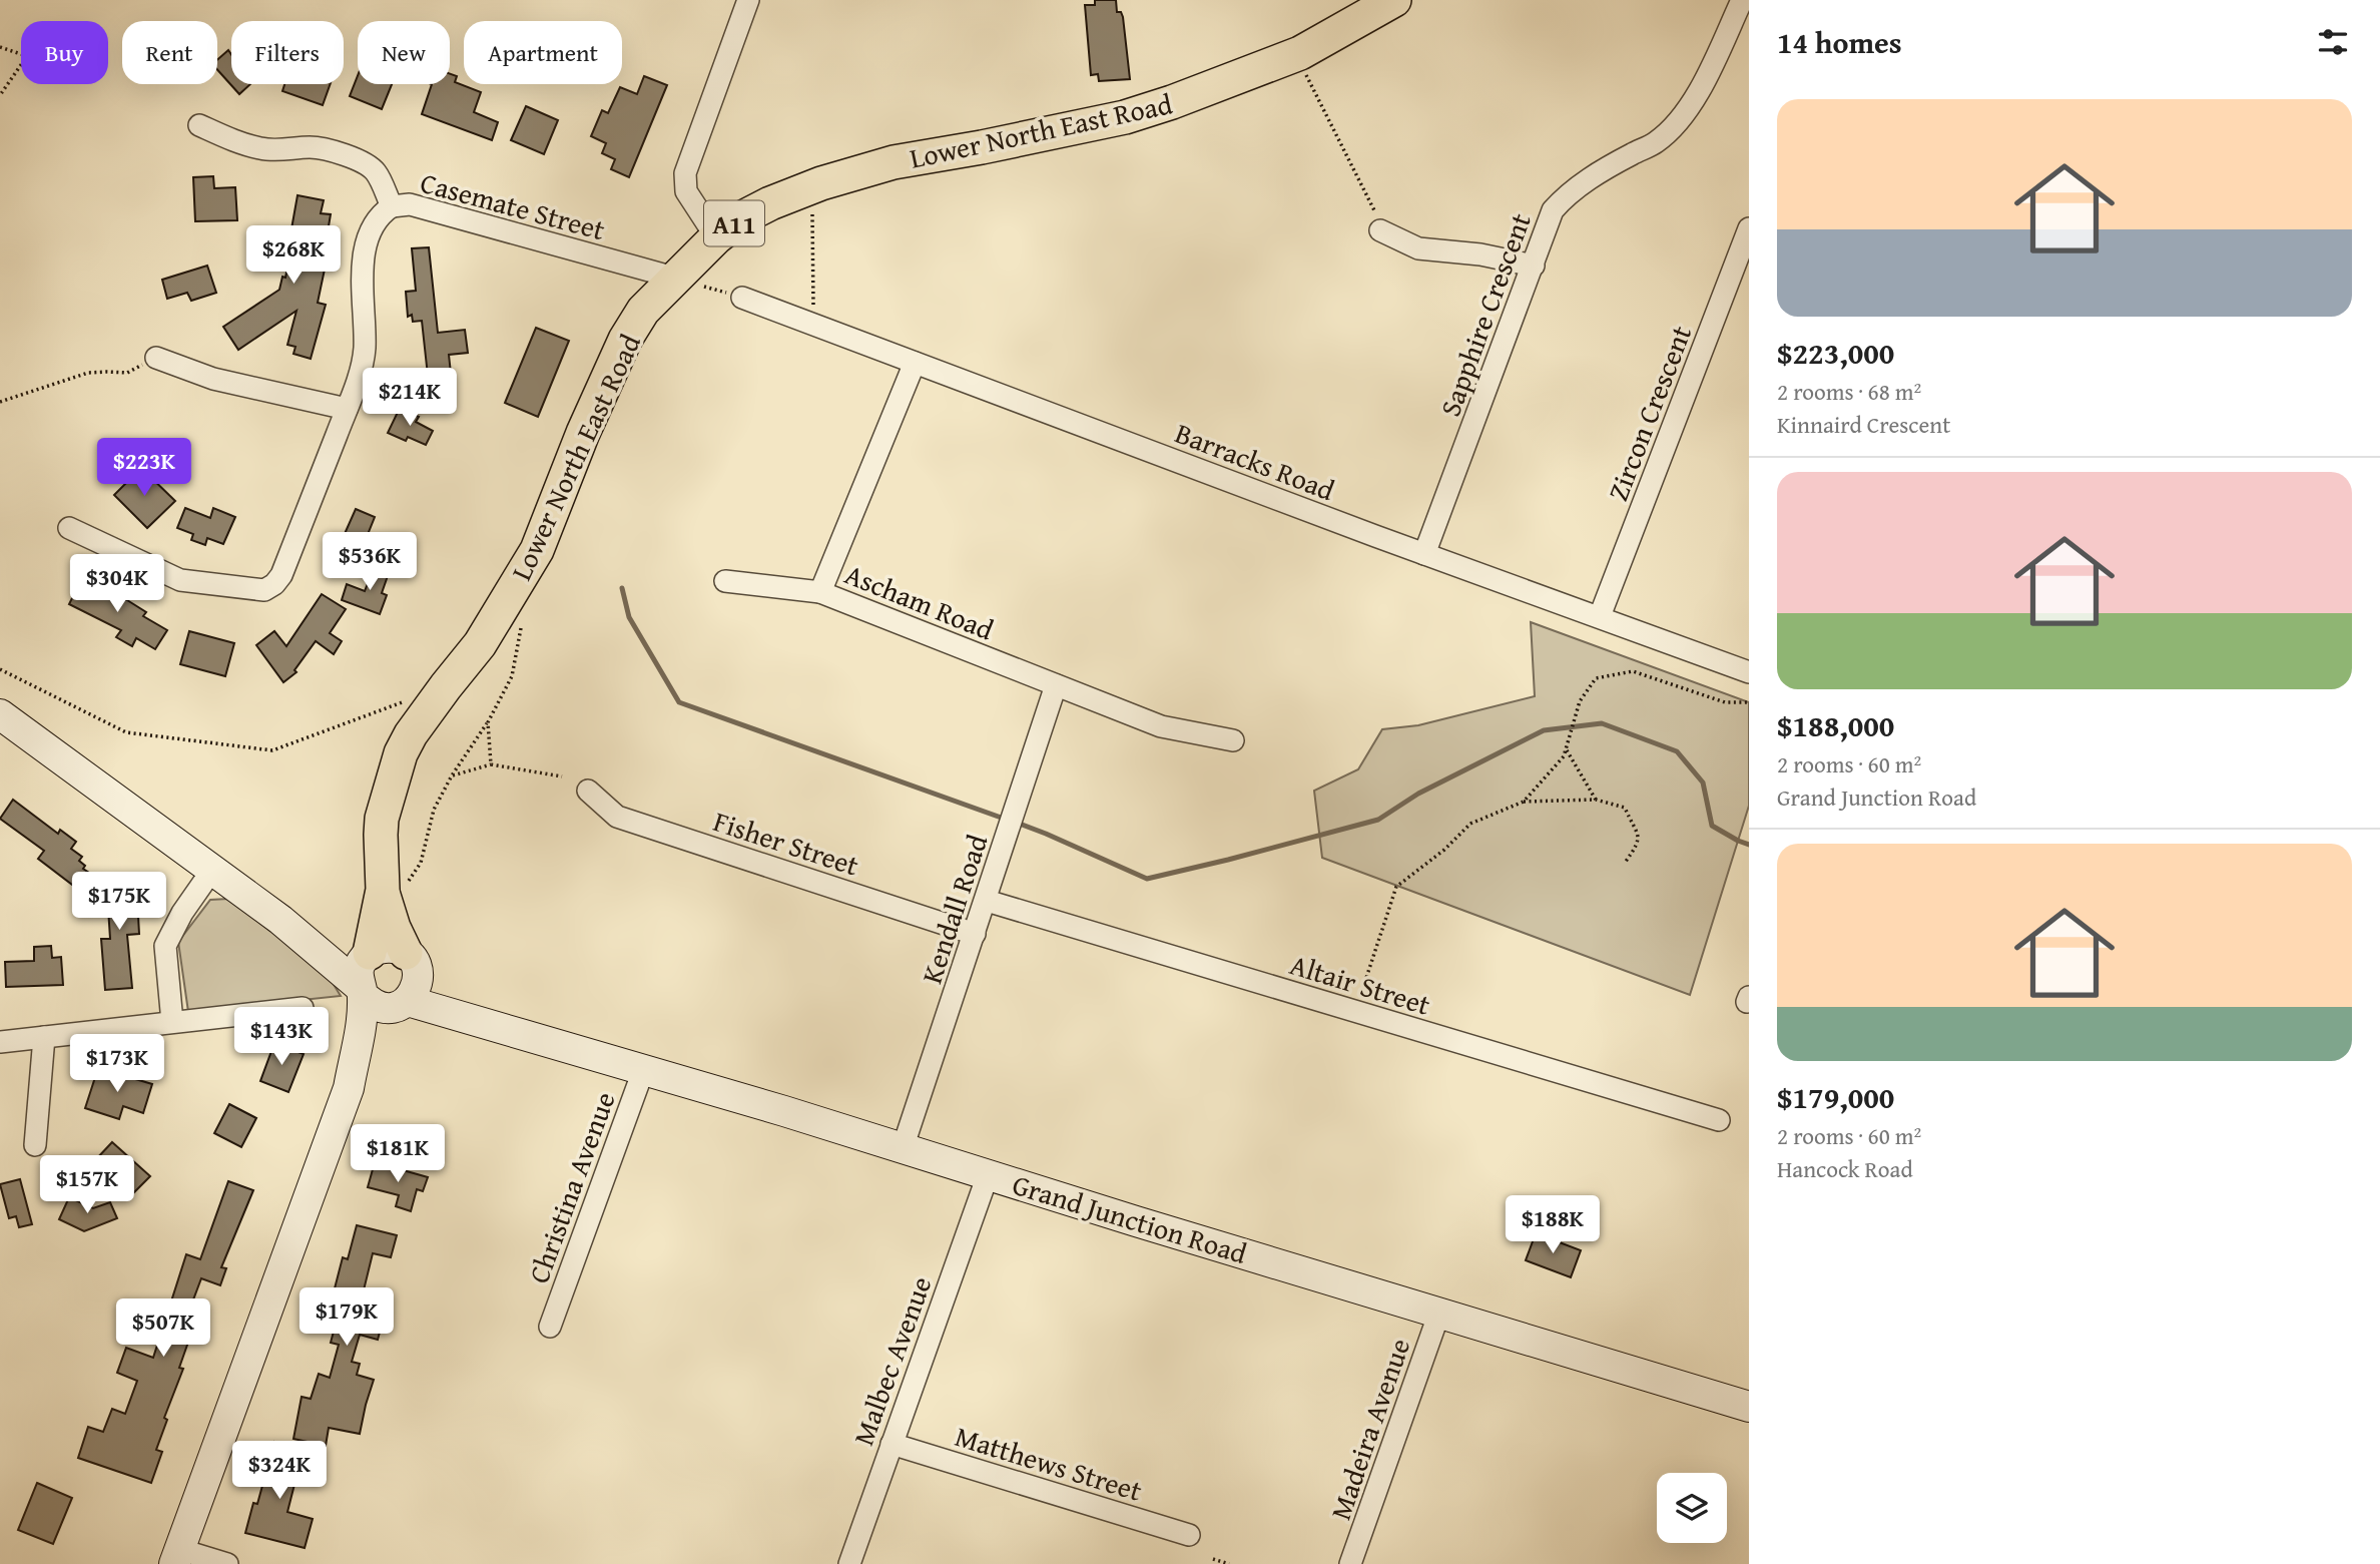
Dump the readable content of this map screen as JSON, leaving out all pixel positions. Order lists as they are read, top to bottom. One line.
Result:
{"streets":{"main road":["Lower North East Road","A11","Grand Junction Road"],"street":["Casemate Street","Sapphire Crescent","Zircon Crescent","Barracks Road","Ascham Road","Fisher Street","Kendall Road","Altair Street","Christina Avenue","Malbec Avenue","Madeira Avenue","Matthews Street"]},"crossings":[["Lower North East Road","Casemate Street"],["Lower North East Road","A11"],["Lower North East Road","Grand Junction Road"],["A11","Grand Junction Road"],["Sapphire Crescent","Barracks Road"],["Zircon Crescent","Barracks Road"],["Barracks Road","Ascham Road"],["Ascham Road","Kendall Road"],["Fisher Street","Kendall Road"],["Kendall Road","Altair Street"],["Kendall Road","Grand Junction Road"],["Christina Avenue","Grand Junction Road"],["Grand Junction Road","Malbec Avenue"],["Grand Junction Road","Madeira Avenue"],["Malbec Avenue","Matthews Street"]],"page":{"heading":"14 homes","chip":["Buy","Rent","Filters","New","Apartment"],"list":[{"name":"$223,000","note":"2 rooms · 68 m² · Kinnaird Crescent"},{"name":"$188,000","note":"2 rooms · 60 m² · Grand Junction Road"},{"name":"$179,000","note":"2 rooms · 60 m² · Hancock Road"}],"price":["$268K","$214K","$223K","$536K","$304K","$175K","$143K","$173K","$181K","$157K","$188K","$179K","$507K","$324K"]}}
